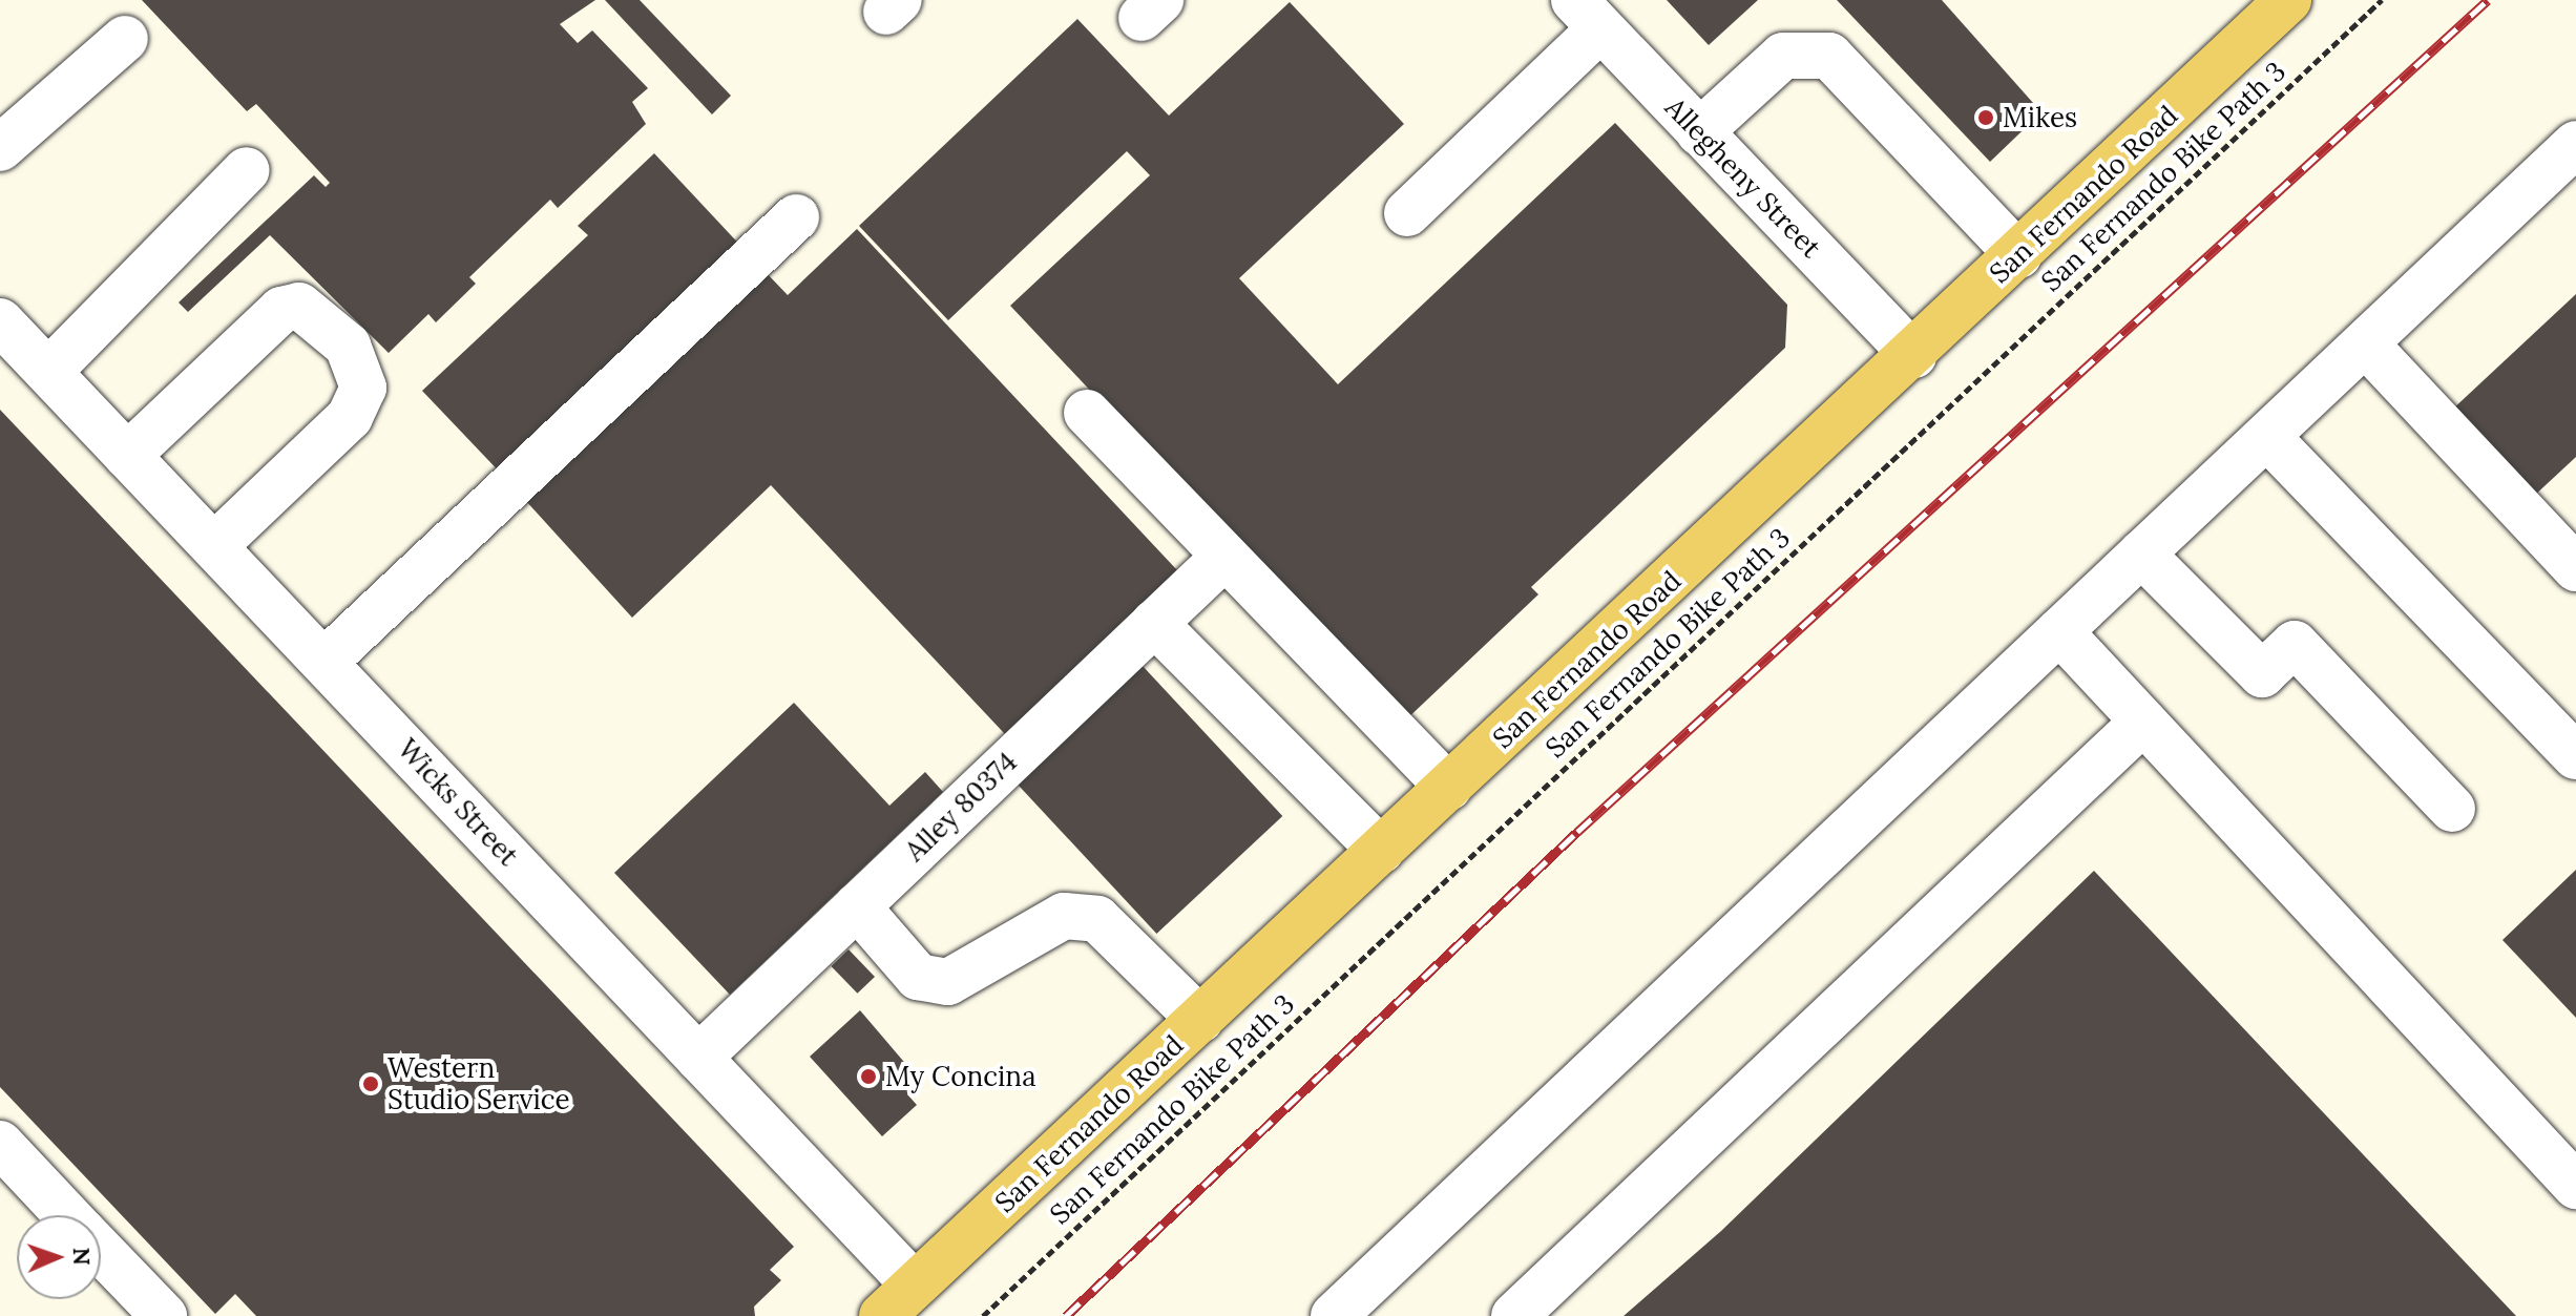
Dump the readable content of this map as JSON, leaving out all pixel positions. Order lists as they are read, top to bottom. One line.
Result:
{"streets":{"main road":["San Fernando Road"],"street":["Allegheny Street","Wicks Street","Alley 80374"],"path":["San Fernando Bike Path 3"]},"crossings":[["Allegheny Street","San Fernando Road"],["San Fernando Road","Wicks Street"],["Wicks Street","Alley 80374"]],"places":["Mikes","My Concina","Western Studio Service"],"north":"right"}
